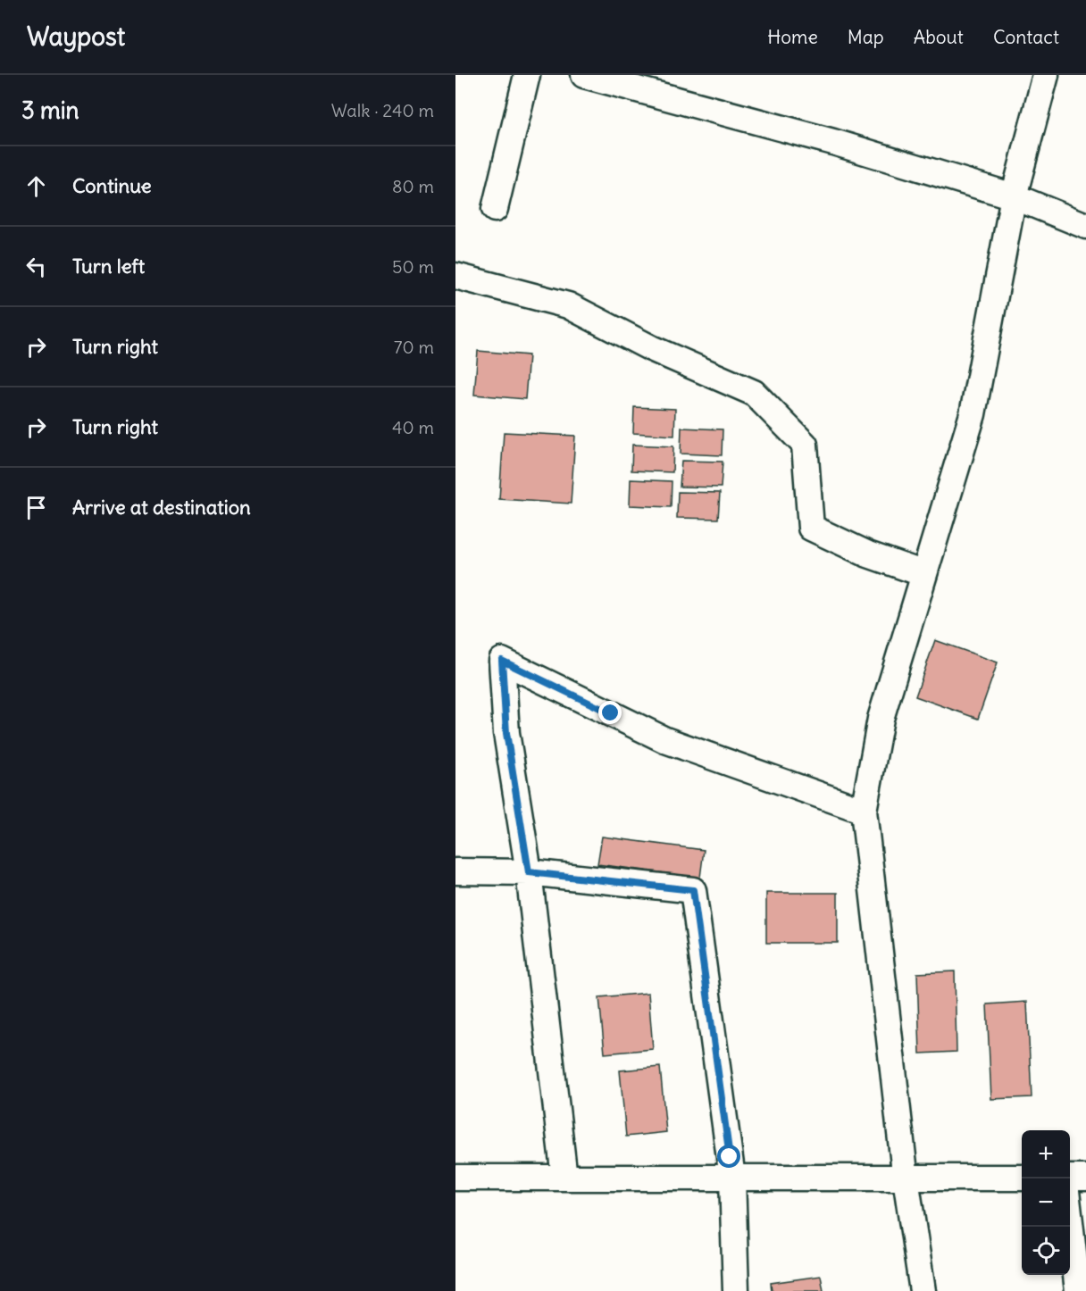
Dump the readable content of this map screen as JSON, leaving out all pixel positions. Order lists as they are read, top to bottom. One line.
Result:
{"page":{"header":"Waypost","nav":["Home","Map","About","Contact"],"heading":["3 min","Walk · 240 m"],"list":[["Continue","80 m"],["Turn left","50 m"],["Turn right","70 m"],["Turn right","40 m"],"Arrive at destination"],"map_buttons":["+","−"]}}
